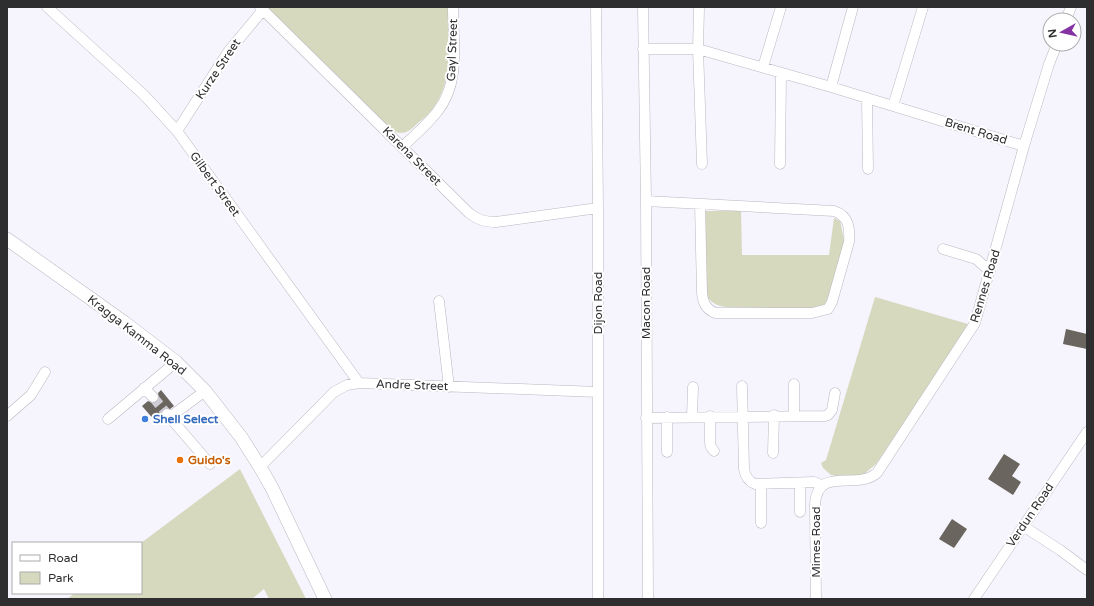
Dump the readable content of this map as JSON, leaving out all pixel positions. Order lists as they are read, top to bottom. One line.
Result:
{"streets":{"main road":["Kragga Kamma Road"],"street":["Gayl Street","Kurze Street","Brent Road","Karena Street","Gilbert Street","Rennes Road","Dijon Road","Macon Road","Andre Street","Verdun Road","Mimes Road"]},"crossings":[["Gayl Street","Karena Street"],["Kurze Street","Karena Street"],["Kurze Street","Gilbert Street"],["Brent Road","Rennes Road"],["Brent Road","Macon Road"],["Karena Street","Dijon Road"],["Gilbert Street","Andre Street"],["Rennes Road","Mimes Road"],["Dijon Road","Andre Street"],["Kragga Kamma Road","Andre Street"]],"places":["Shell Select","Guido's"],"legend":["Road","Park"],"north":"left"}
